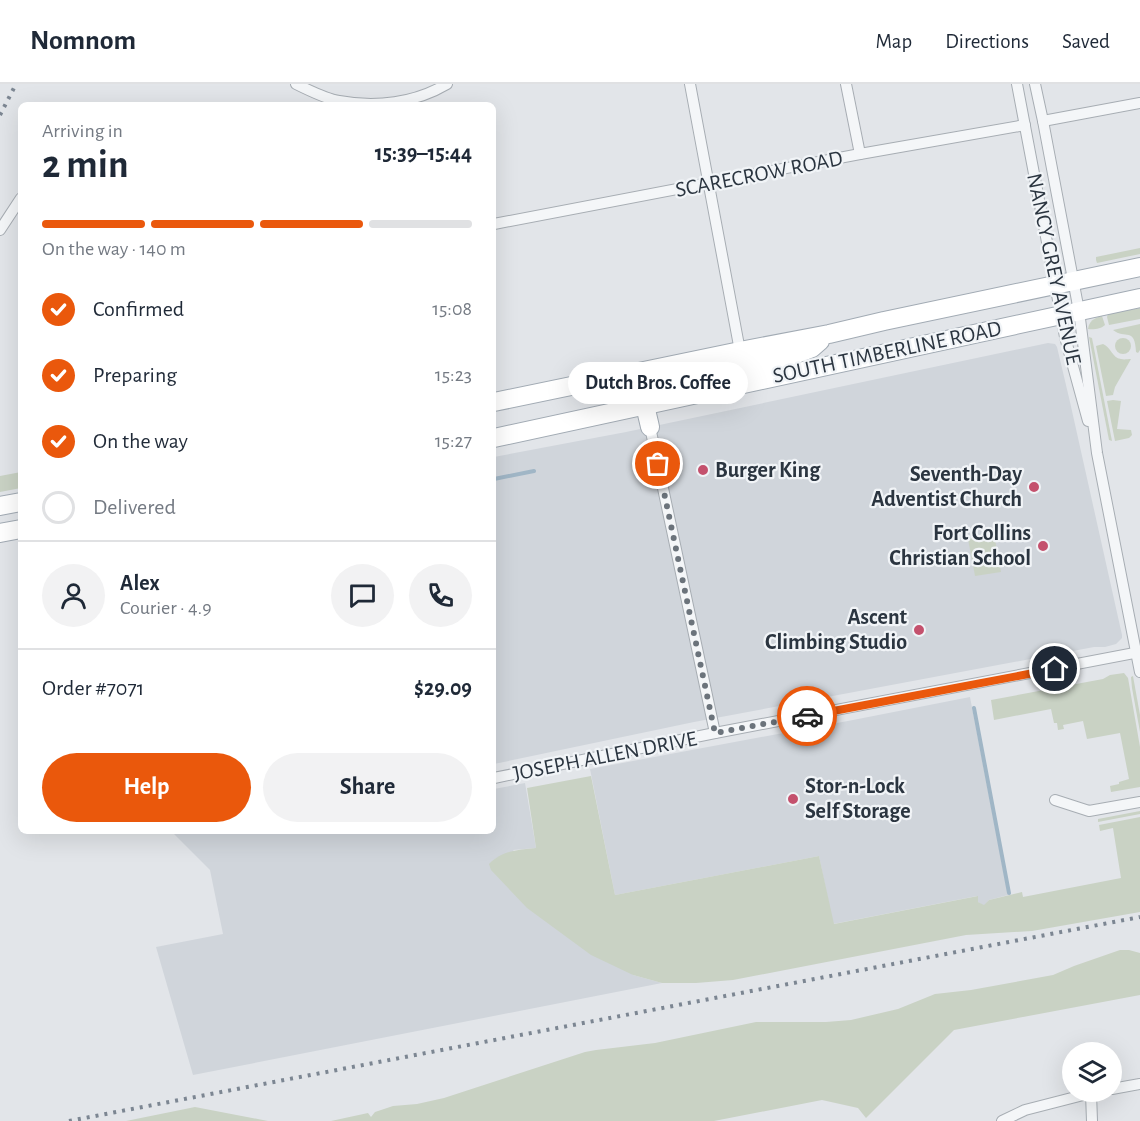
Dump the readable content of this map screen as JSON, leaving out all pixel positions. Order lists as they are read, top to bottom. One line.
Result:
{"streets":{"main road":["SOUTH TIMBERLINE ROAD"],"street":["SCARECROW ROAD","NANCY GREY AVENUE","JOSEPH ALLEN DRIVE"]},"crossings":[["SCARECROW ROAD","NANCY GREY AVENUE"],["NANCY GREY AVENUE","SOUTH TIMBERLINE ROAD"],["NANCY GREY AVENUE","JOSEPH ALLEN DRIVE"]],"places":["Dutch Bros. Coffee","Burger King","Seventh-Day Adventist Church","Fort Collins Christian School","Ascent Climbing Studio","Stor-n-Lock Self Storage"],"page":{"header":"Nomnom","nav":["Map","Directions","Saved"],"heading":["2 min","Arriving in","15:39–15:44"],"panel":["Alex","Courier · 4.9","Order #7071","$29.09"],"bar":"On the way · 140 m","list":[["Confirmed","15:08"],["Preparing","15:23"],["On the way","15:27"],"Delivered"],"bubble":"Dutch Bros. Coffee","buttons":["Help","Share"]}}
